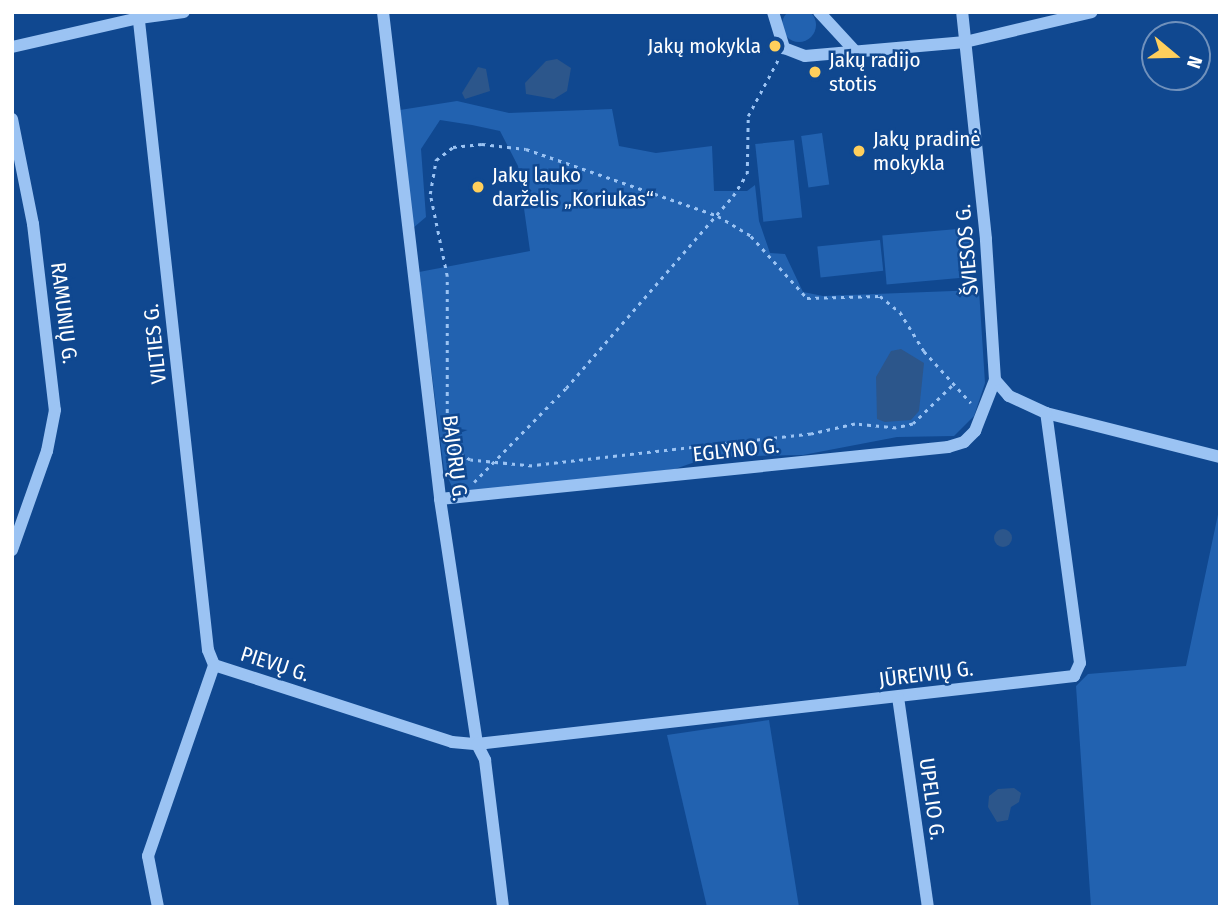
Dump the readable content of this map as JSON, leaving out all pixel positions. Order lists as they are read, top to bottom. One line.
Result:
{"streets":{"street":["ŠVIESOS G.","RAMUNIŲ G.","VILTIES G.","EGLYNO G.","BAJORŲ G.","PIEVŲ G.","JŪREIVIŲ G.","UPELIO G."]},"crossings":[["ŠVIESOS G.","EGLYNO G."],["VILTIES G.","PIEVŲ G."],["EGLYNO G.","BAJORŲ G."],["BAJORŲ G.","PIEVŲ G."],["BAJORŲ G.","JŪREIVIŲ G."],["PIEVŲ G.","JŪREIVIŲ G."],["JŪREIVIŲ G.","UPELIO G."]],"places":["Jakų mokykla","Jakų radijo stotis","Jakų pradinė mokykla","Jakų lauko darželis „Koriukas“"],"north":"right"}
